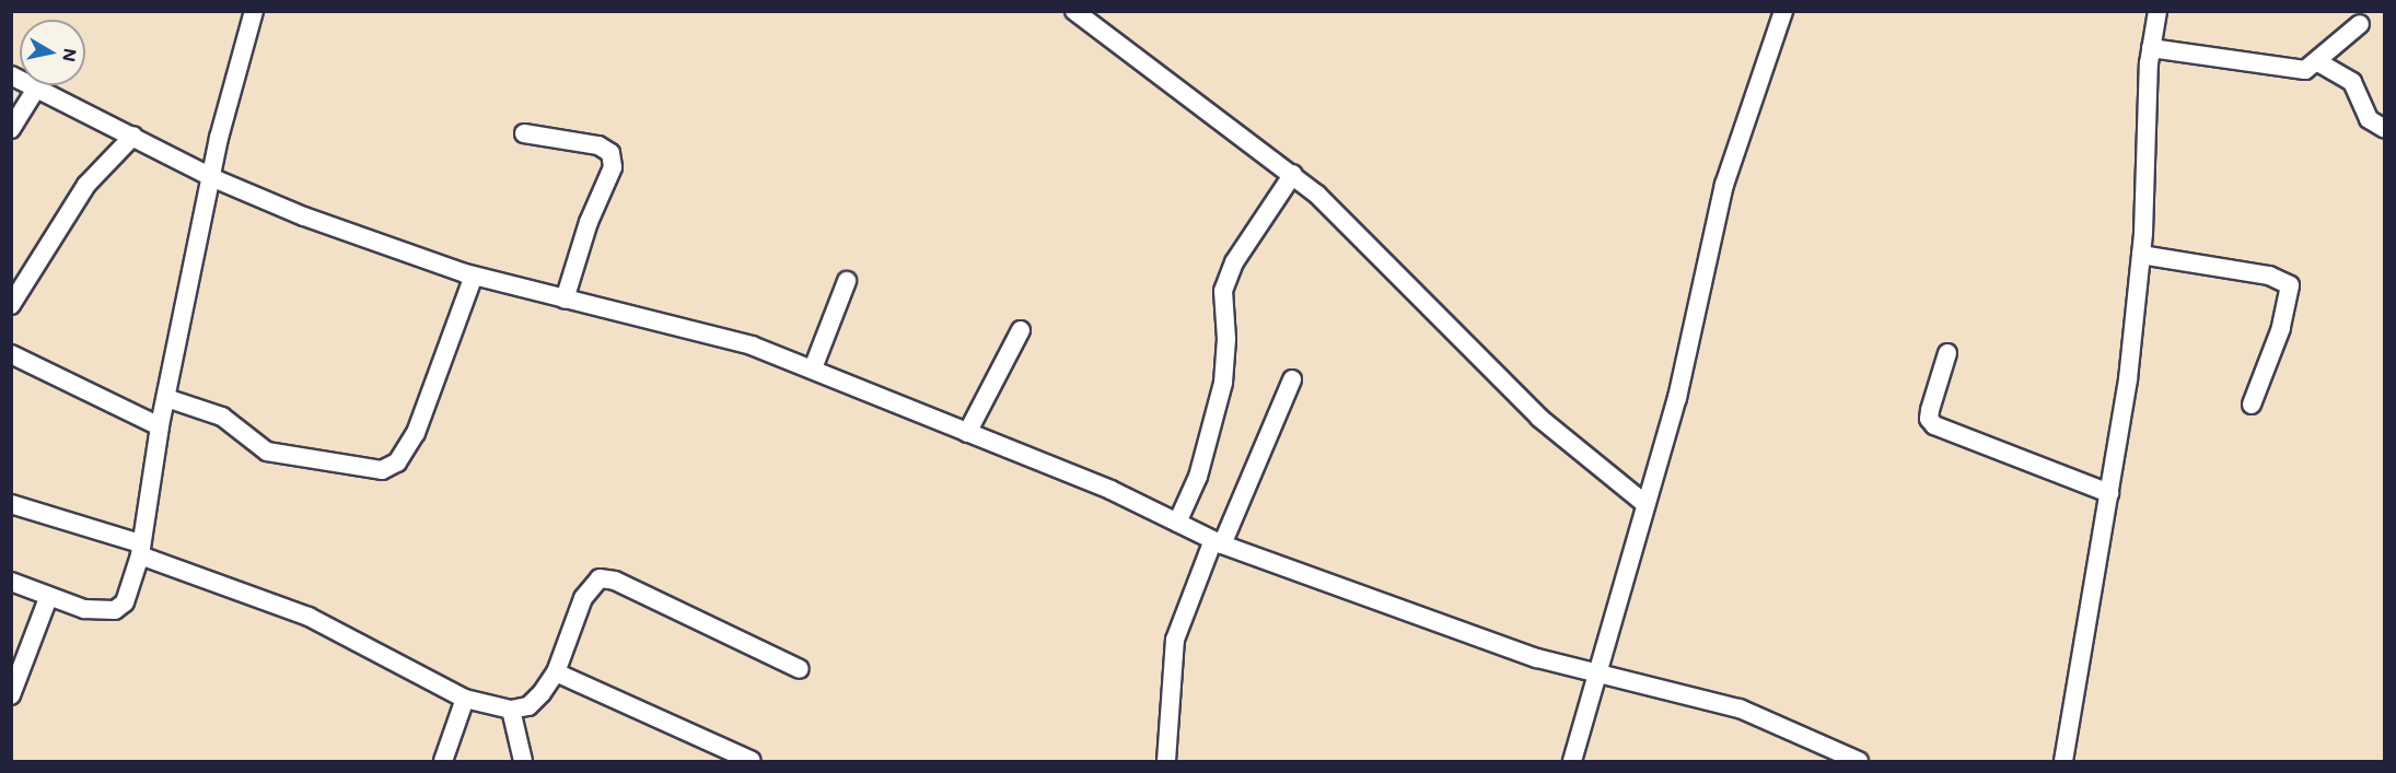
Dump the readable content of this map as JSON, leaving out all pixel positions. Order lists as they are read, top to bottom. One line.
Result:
{"north":"right"}
